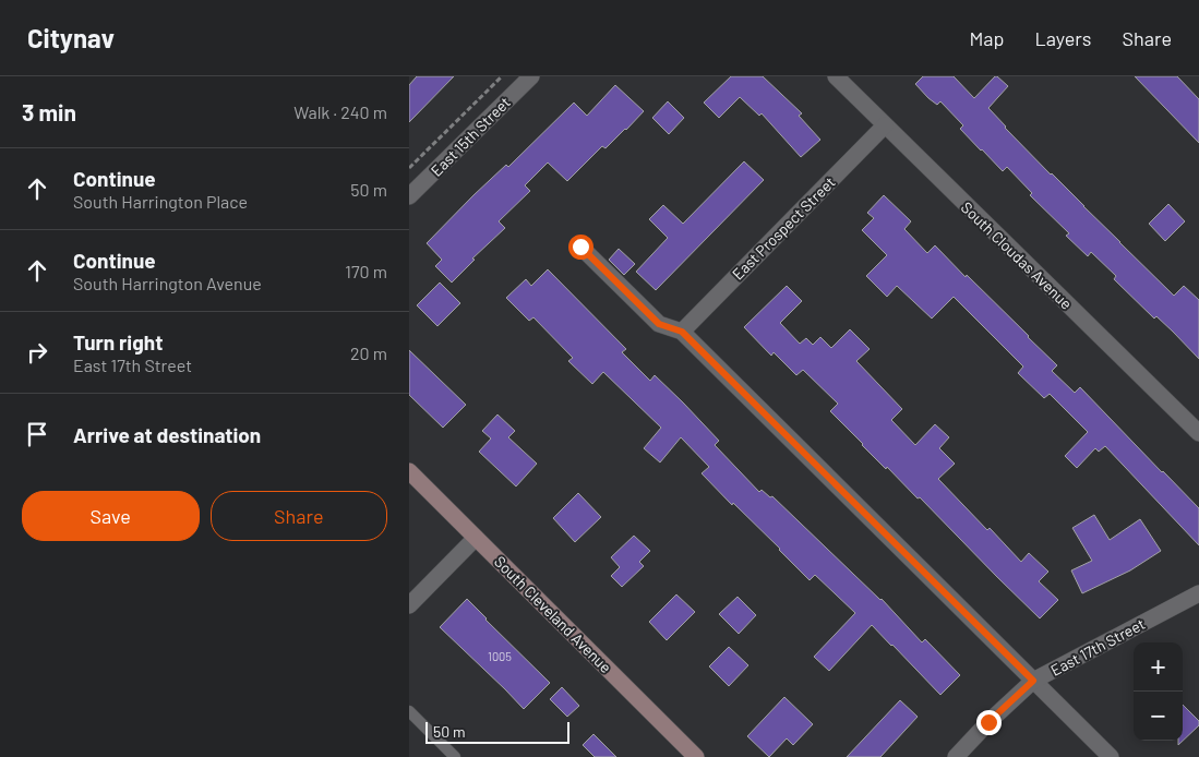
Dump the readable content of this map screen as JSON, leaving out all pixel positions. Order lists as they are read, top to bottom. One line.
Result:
{"streets":{"street":["East 15th Street","East Prospect Street","South Cloudas Avenue","South Cleveland Avenue","East 17th Street"]},"crossings":[["East Prospect Street","South Cloudas Avenue"]],"house_numbers":["1005"],"scale_bar":"50 m","page":{"header":"Citynav","nav":["Map","Layers","Share"],"heading":["3 min","Walk · 240 m"],"list":[["Continue","South Harrington Place","50 m"],["Continue","South Harrington Avenue","170 m"],["Turn right","East 17th Street","20 m"],"Arrive at destination"],"buttons":["Save","Share"],"map_buttons":["+","−"],"scale":"50 m"}}
